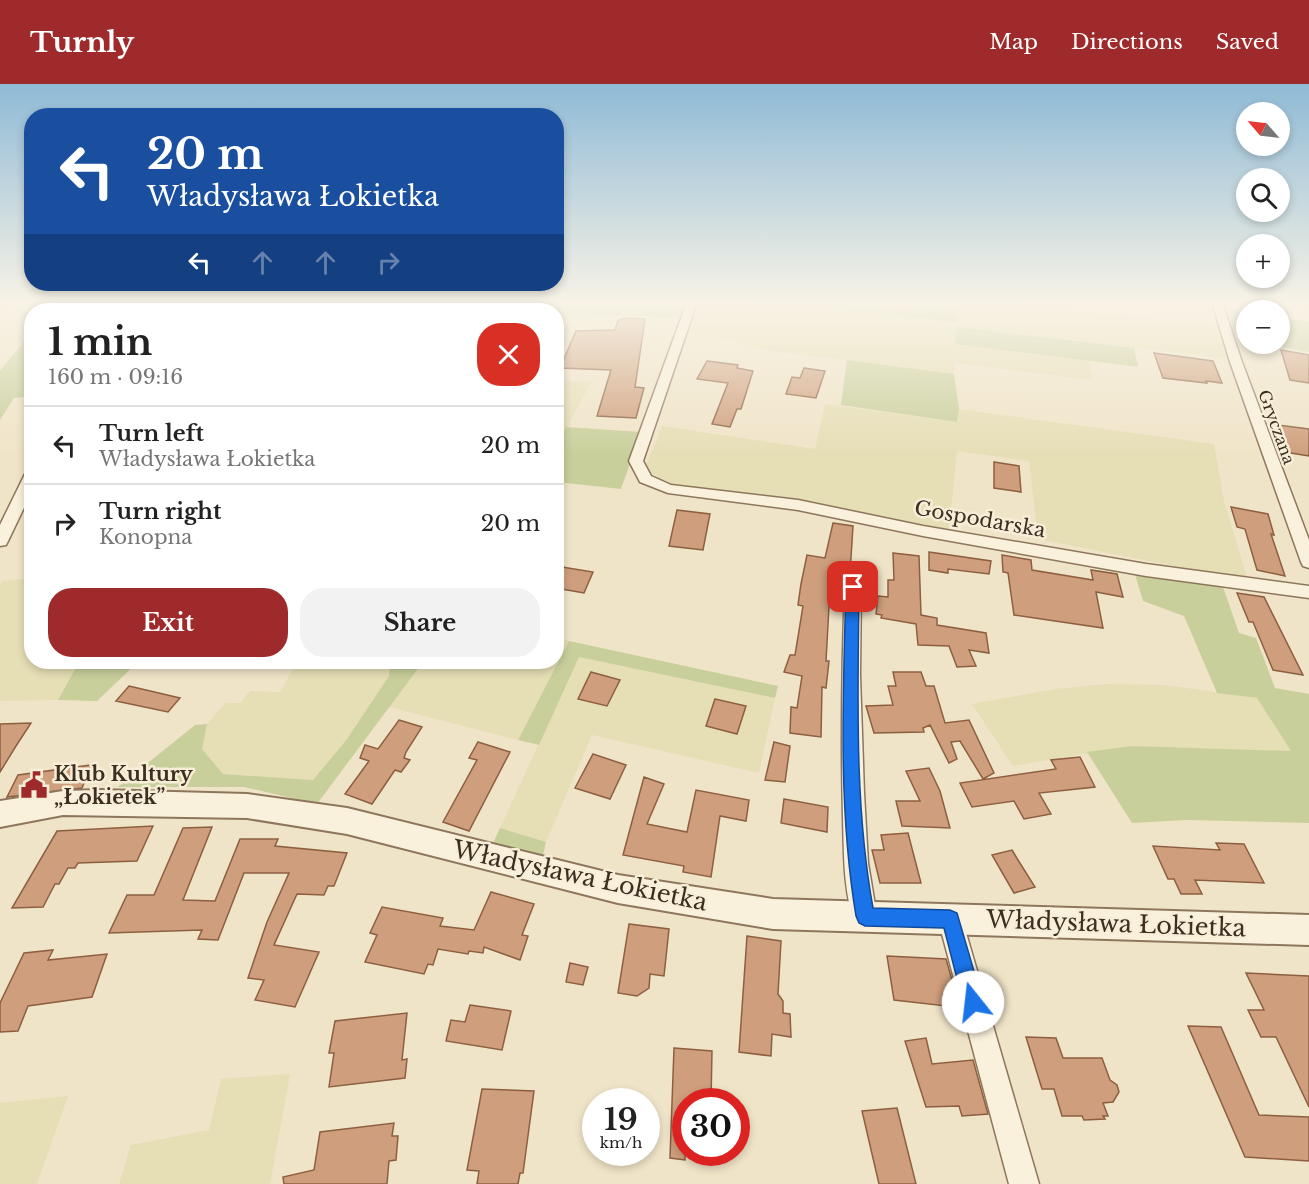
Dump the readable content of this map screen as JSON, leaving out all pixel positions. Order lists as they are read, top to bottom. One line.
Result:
{"streets":{"street":["Gryczana","Gospodarska","Władysława Łokietka"]},"places":{"public building":["Klub Kultury „Łokietek”"]},"north":"top left","page":{"header":"Turnly","nav":["Map","Directions","Saved"],"map_buttons":["+","−"],"turn":["20 m","Władysława Łokietka"],"heading":["1 min","160 m · 09:16"],"list":[{"name":"Turn left","note":"Władysława Łokietka","value":"20 m"},{"name":"Turn right","note":"Konopna","value":"20 m"}],"buttons":["Exit","Share"],"speed":"19 km/h","limit":"30"}}
